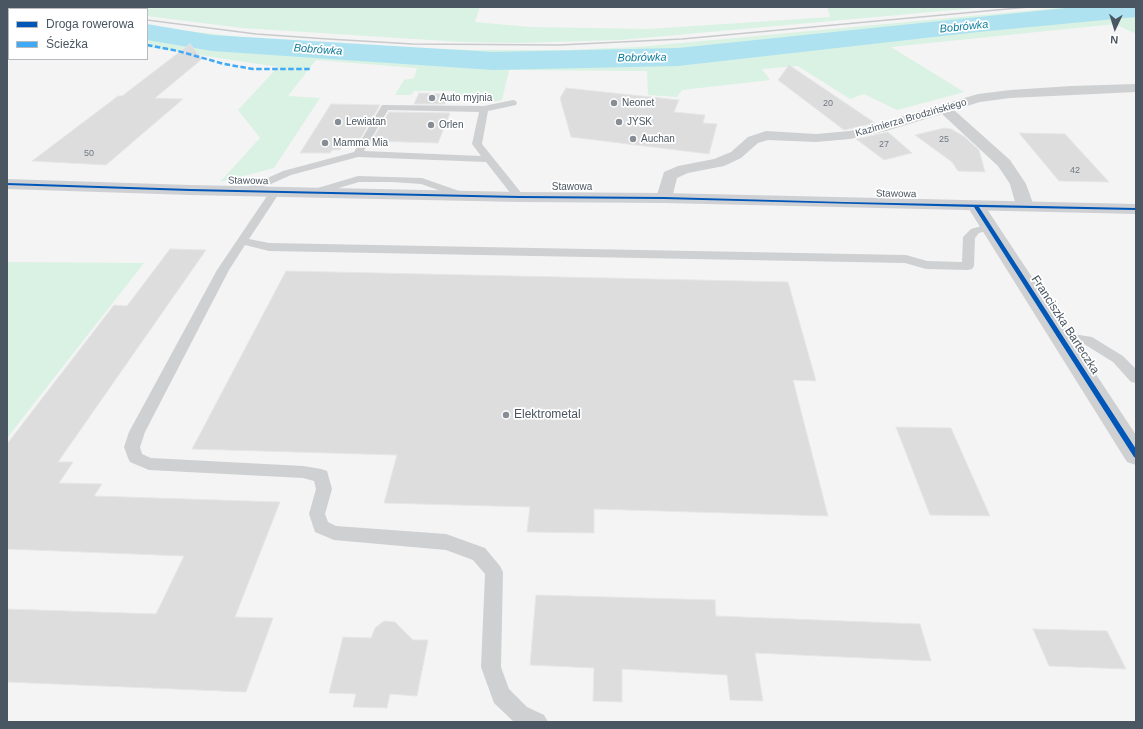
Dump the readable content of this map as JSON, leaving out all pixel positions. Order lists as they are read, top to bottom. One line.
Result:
{"streets":{"street":["Kazimierza Brodzińskiego","Stawowa","Franciszka Barteczka"]},"crossings":[["Kazimierza Brodzińskiego","Stawowa"],["Stawowa","Franciszka Barteczka"]],"water":["Bobrówka"],"places":["Auto myjnia","Neonet","Lewiatan","JYSK","Orlen","Auchan","Mamma Mia","Elektrometal"],"house_numbers":["20","25","27","50","42"],"legend":["Droga rowerowa","Ścieżka"],"north":"bottom"}
